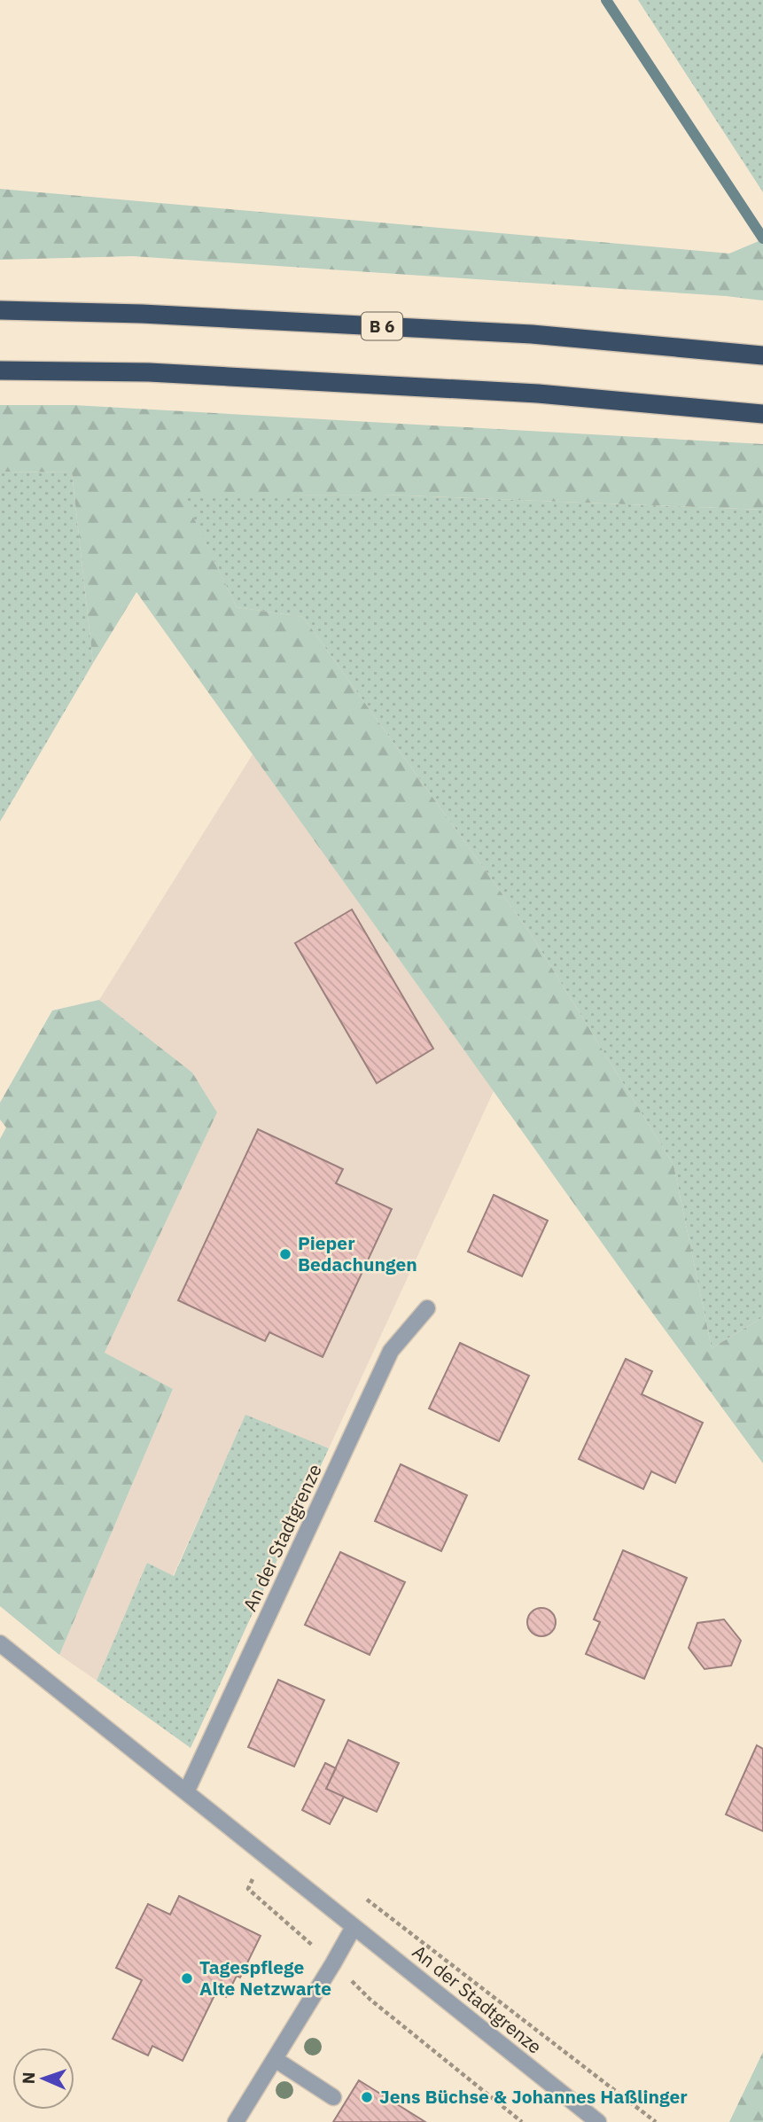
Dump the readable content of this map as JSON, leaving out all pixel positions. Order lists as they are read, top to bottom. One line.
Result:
{"streets":{"highway":["B 6"],"street":["An der Stadtgrenze"]},"places":["Pieper Bedachungen","Tagespflege Alte Netzwarte","Jens Büchse & Johannes Haßlinger"],"north":"left"}
